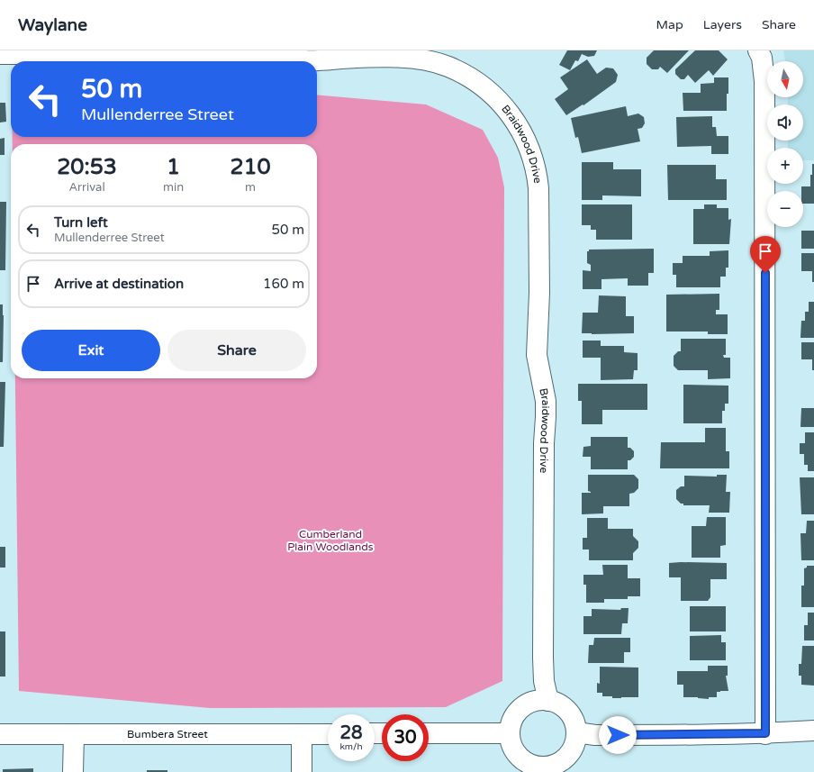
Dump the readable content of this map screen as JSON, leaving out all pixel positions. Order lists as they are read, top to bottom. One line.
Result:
{"streets":{"street":["Braidwood Drive","Bumbera Street"]},"parks":["Cumberland Plain Woodlands"],"north":"bottom","page":{"header":"Waylane","nav":["Map","Layers","Share"],"map_buttons":["+","−"],"turn":["50 m","Mullenderree Street"],"eta":["20:53","Arrival","1","min","210","m"],"list":[{"name":"Turn left","note":"Mullenderree Street","value":"50 m"},{"name":"Arrive at destination","value":"160 m"}],"buttons":["Exit","Share"],"speed":"28 km/h","limit":"30"}}
